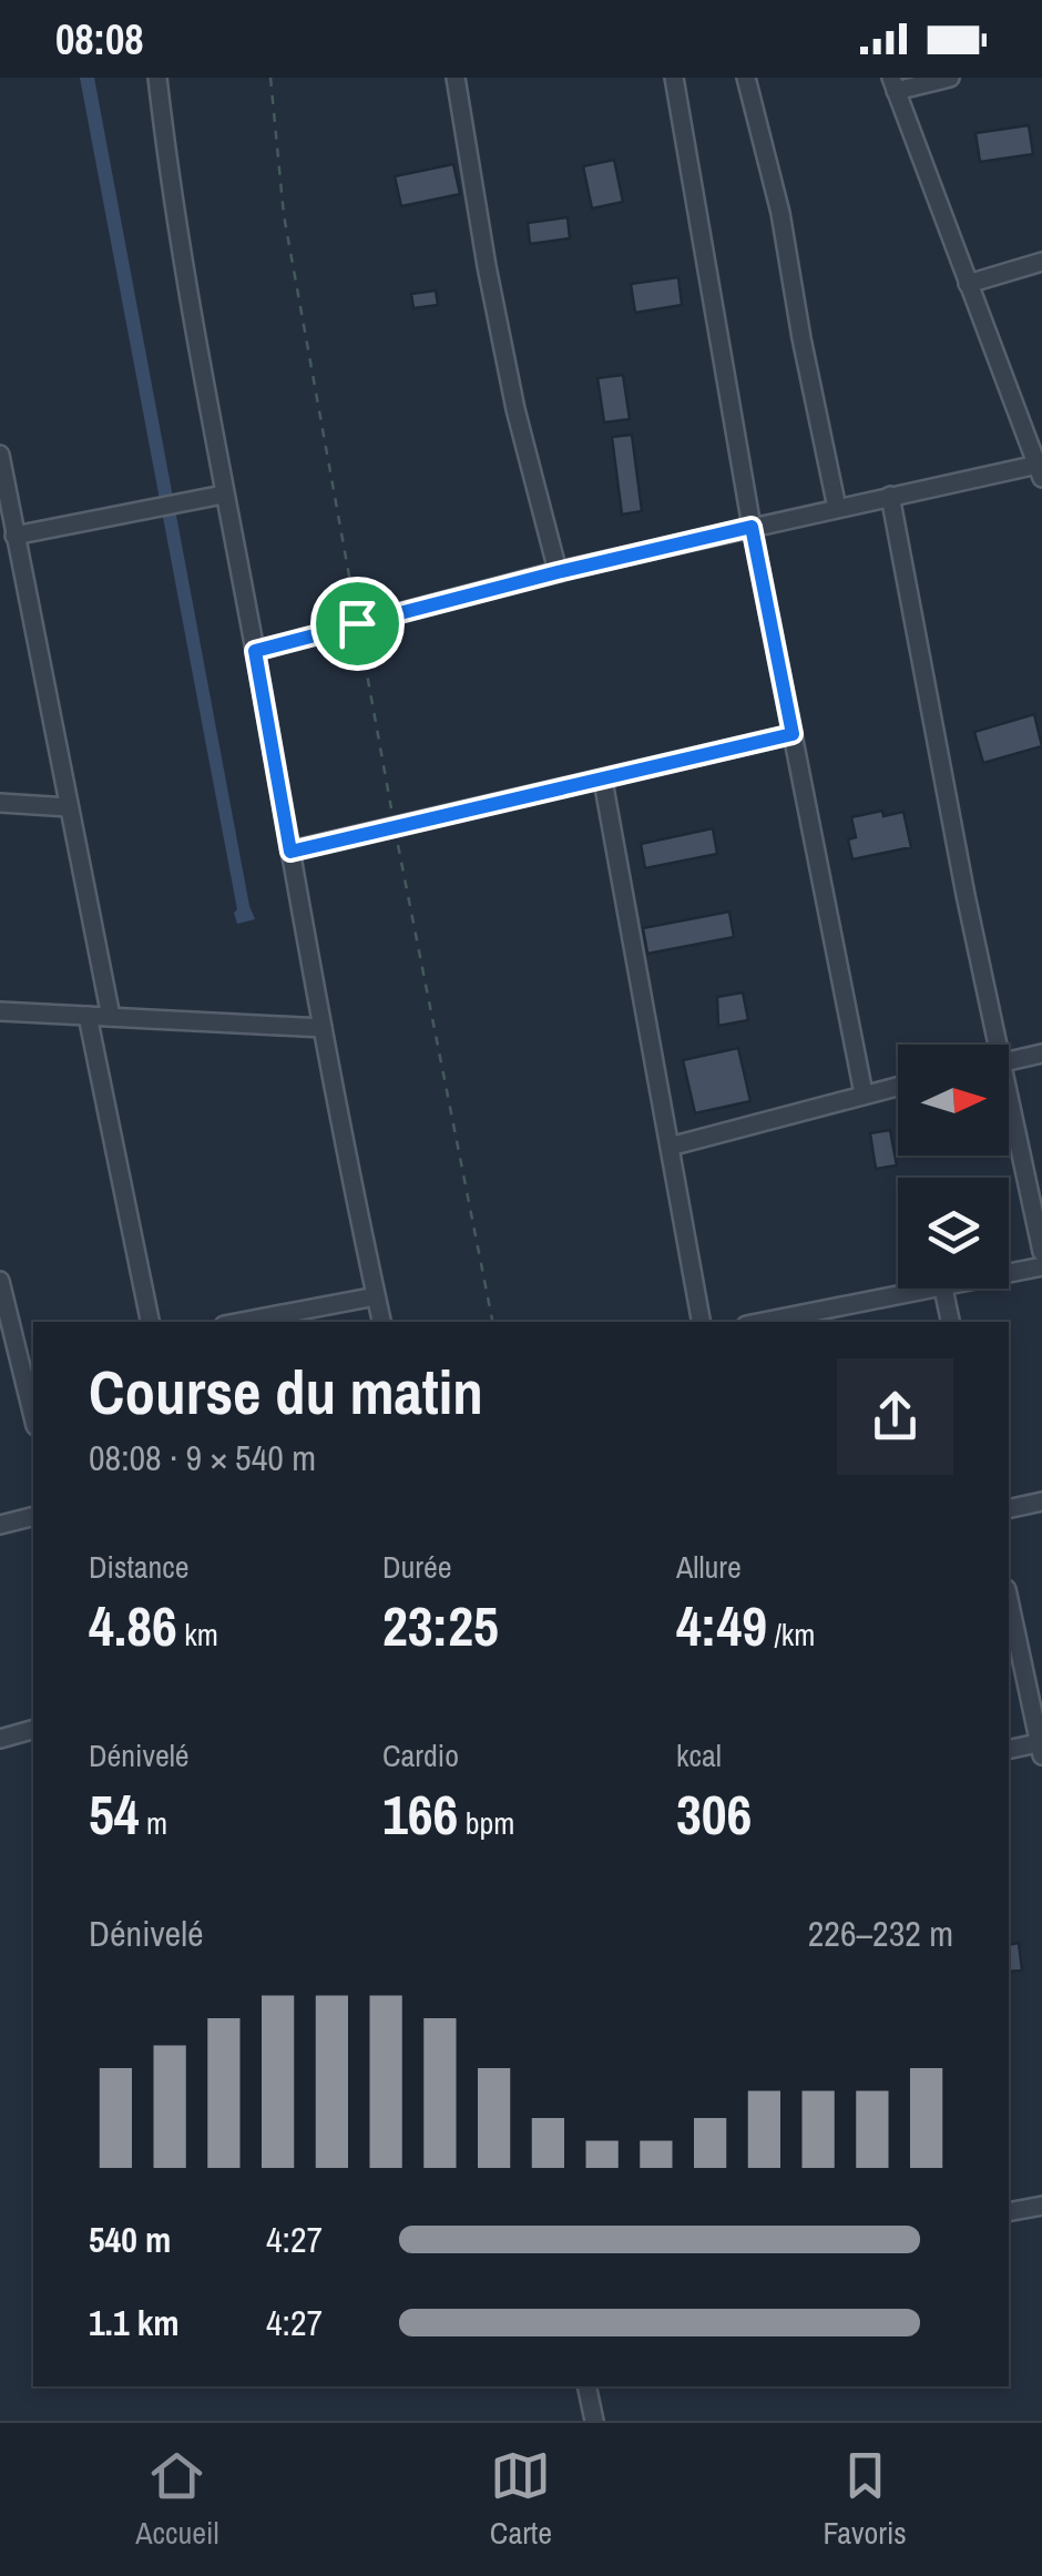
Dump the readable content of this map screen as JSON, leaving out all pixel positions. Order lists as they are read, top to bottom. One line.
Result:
{"north":"right","page":{"status":"08:08","heading":["Course du matin","08:08 · 9 × 540 m"],"stats":[["Distance","4.86 km"],["Durée","23:25"],["Allure","4:49 /km"],["Dénivelé","54 m"],["Cardio","166 bpm"],["kcal","306"]],"chart":["Dénivelé","226–232 m"],"list":[{"name":"540 m","note":"4:27"},{"name":"1.1 km","note":"4:27"}],"tabs":["Accueil","Carte","Favoris"]}}
